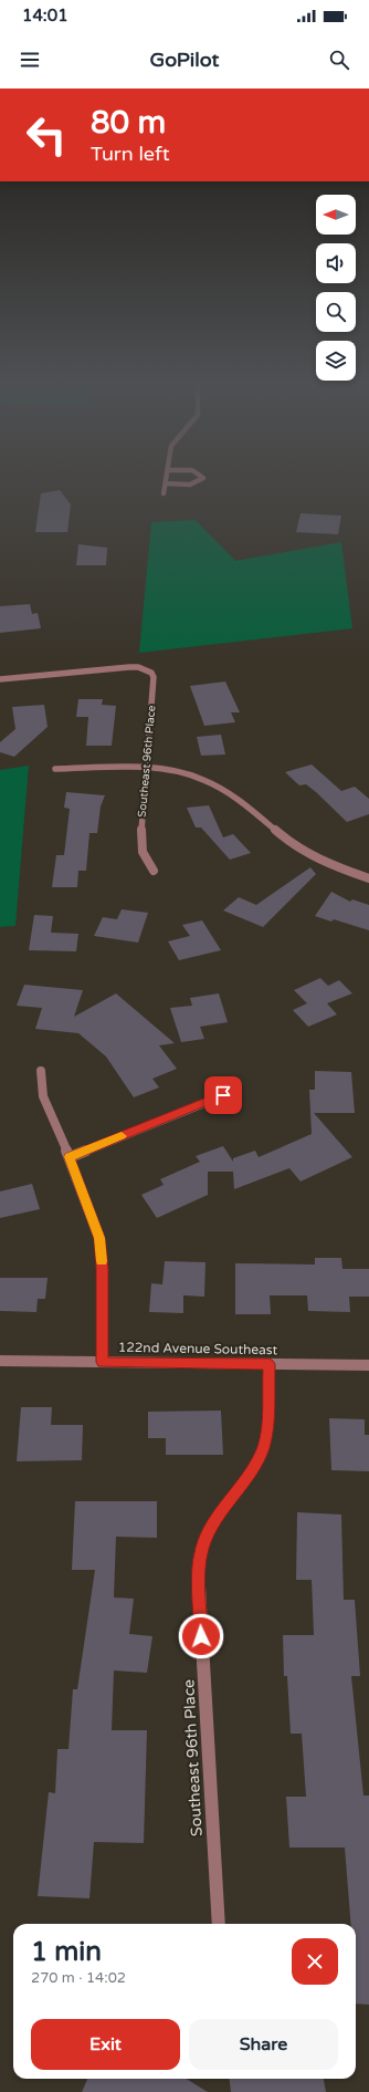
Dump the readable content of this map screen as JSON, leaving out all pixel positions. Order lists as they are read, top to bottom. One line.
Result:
{"streets":{"street":["Southeast 96th Place","122nd Avenue Southeast"]},"crossings":[["Southeast 96th Place","122nd Avenue Southeast"]],"north":"left","page":{"status":"14:01","header":"GoPilot","turn":["80 m","Turn left"],"heading":["1 min","270 m · 14:02"],"buttons":["Exit","Share"]}}
